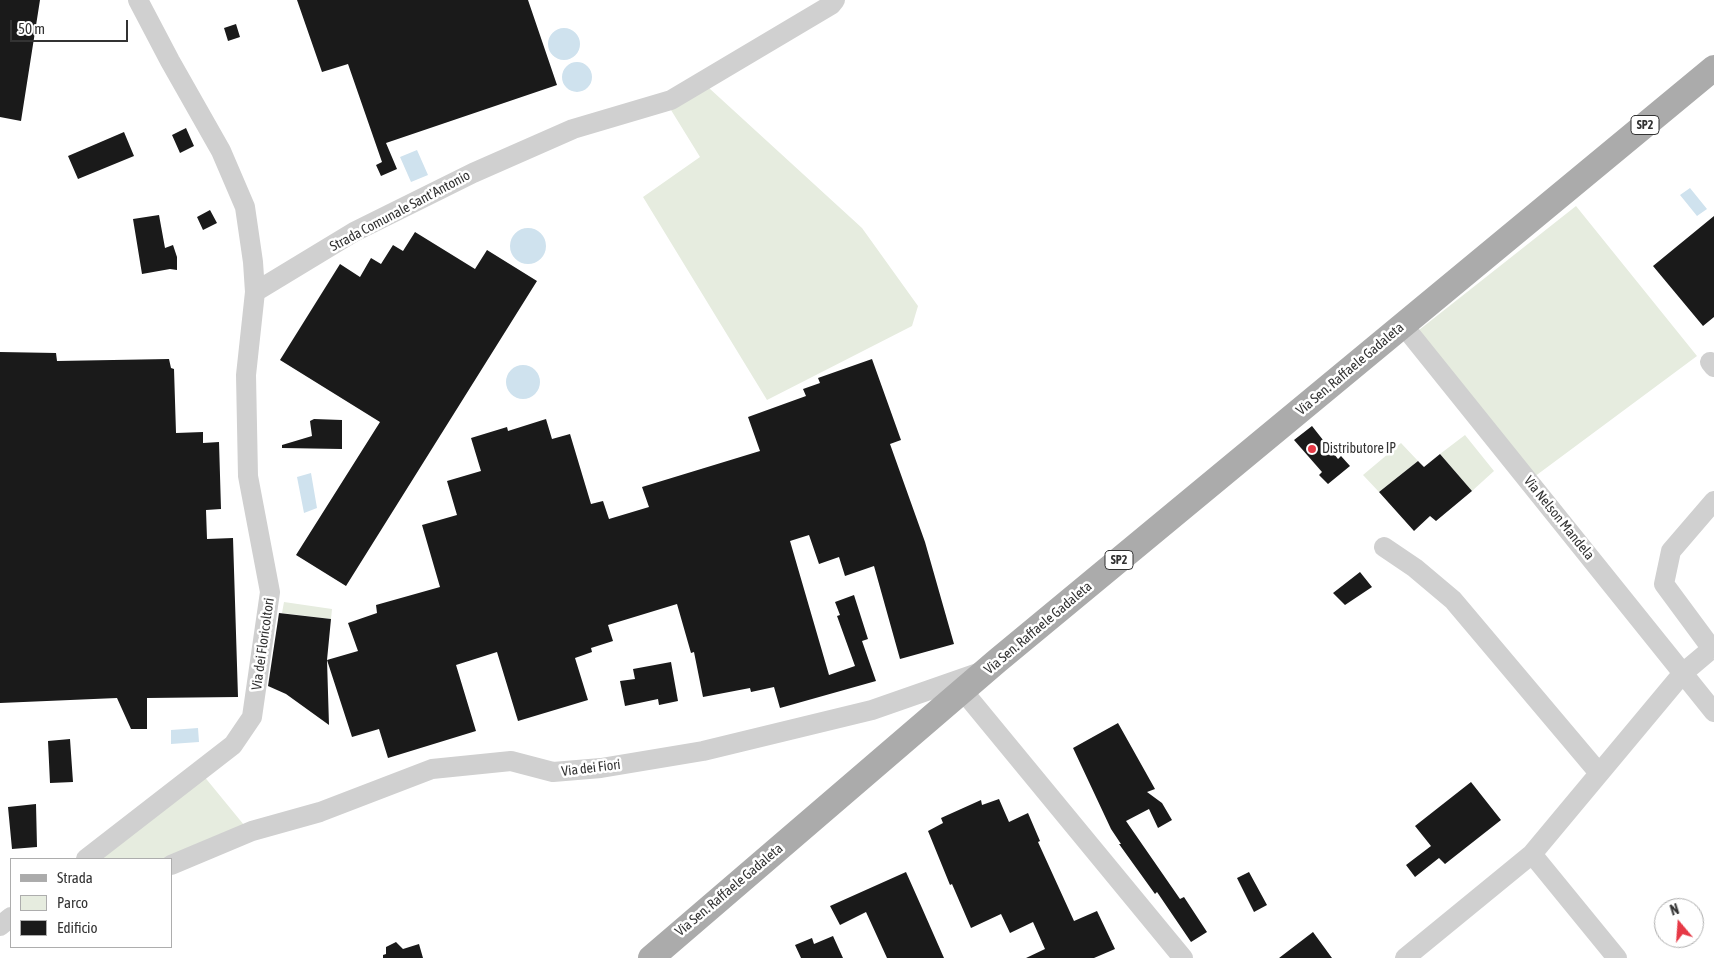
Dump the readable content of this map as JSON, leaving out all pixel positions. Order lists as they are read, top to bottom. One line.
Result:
{"streets":{"main road":["SP2","Via Sen. Raffaele Gadaleta"],"street":["Strada Comunale Sant'Antonio","Via Nelson Mandela","Via dei Floricoltori","Via dei Fiori"]},"crossings":[["Strada Comunale Sant'Antonio","Via dei Floricoltori"],["Via Sen. Raffaele Gadaleta","Via Nelson Mandela"],["Via Sen. Raffaele Gadaleta","Via dei Fiori"]],"places":["Distributore IP"],"legend":["Strada","Parco","Edificio"],"scale_bar":"50 m","north":"top"}
